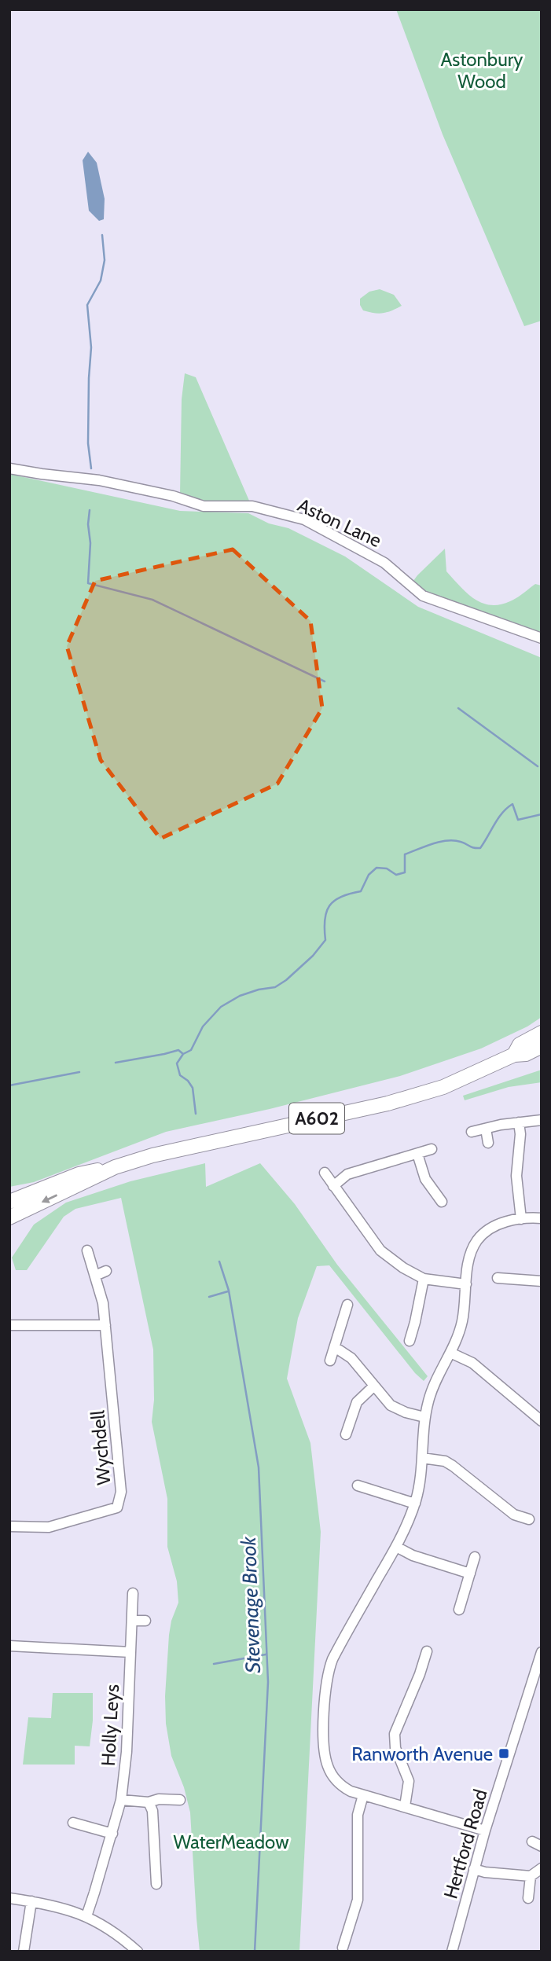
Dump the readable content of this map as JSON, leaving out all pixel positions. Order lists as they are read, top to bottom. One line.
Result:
{"streets":{"highway":["A602"],"street":["Aston Lane","Wychdell","Holly Leys","Hertford Road"]},"water":["Stevenage Brook"],"parks":["Astonbury Wood","WaterMeadow"],"places":{"transit":["Ranworth Avenue"]}}
